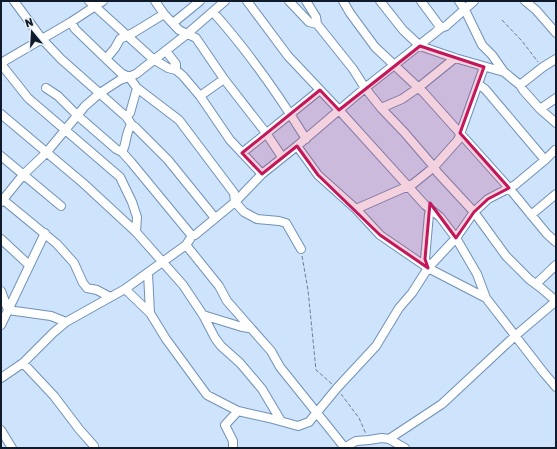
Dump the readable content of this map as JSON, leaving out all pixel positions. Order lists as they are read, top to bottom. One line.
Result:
{"north":"top"}
